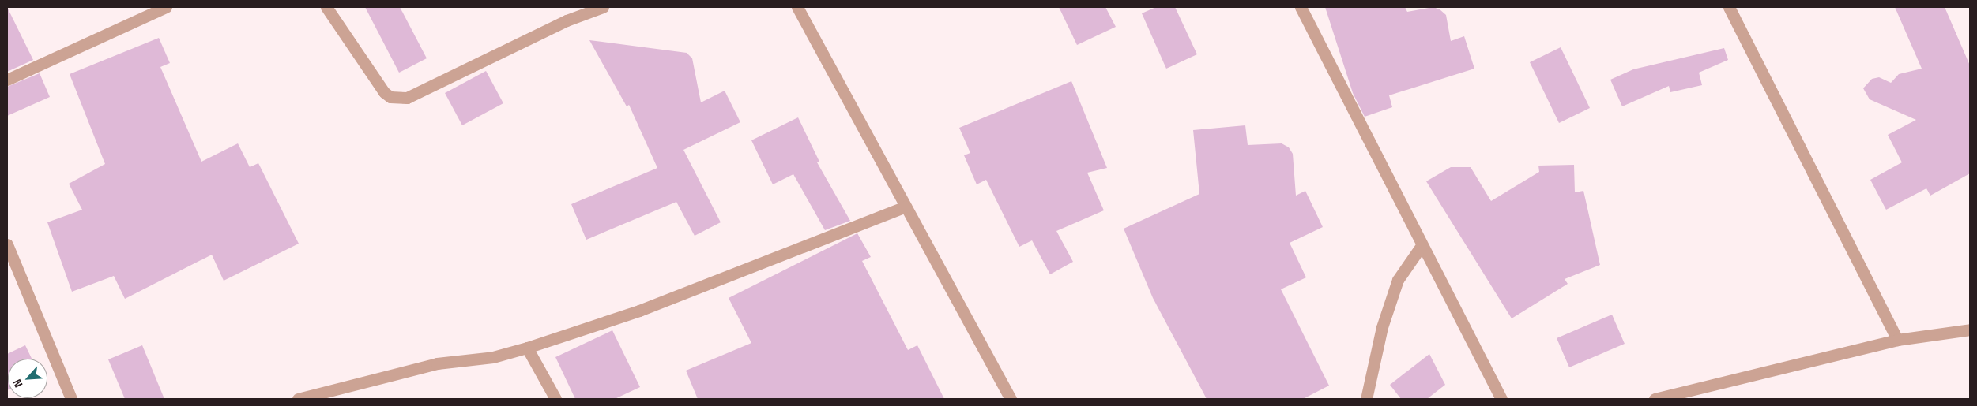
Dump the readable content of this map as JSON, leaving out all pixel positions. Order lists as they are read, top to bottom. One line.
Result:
{"north":"bottom left"}
